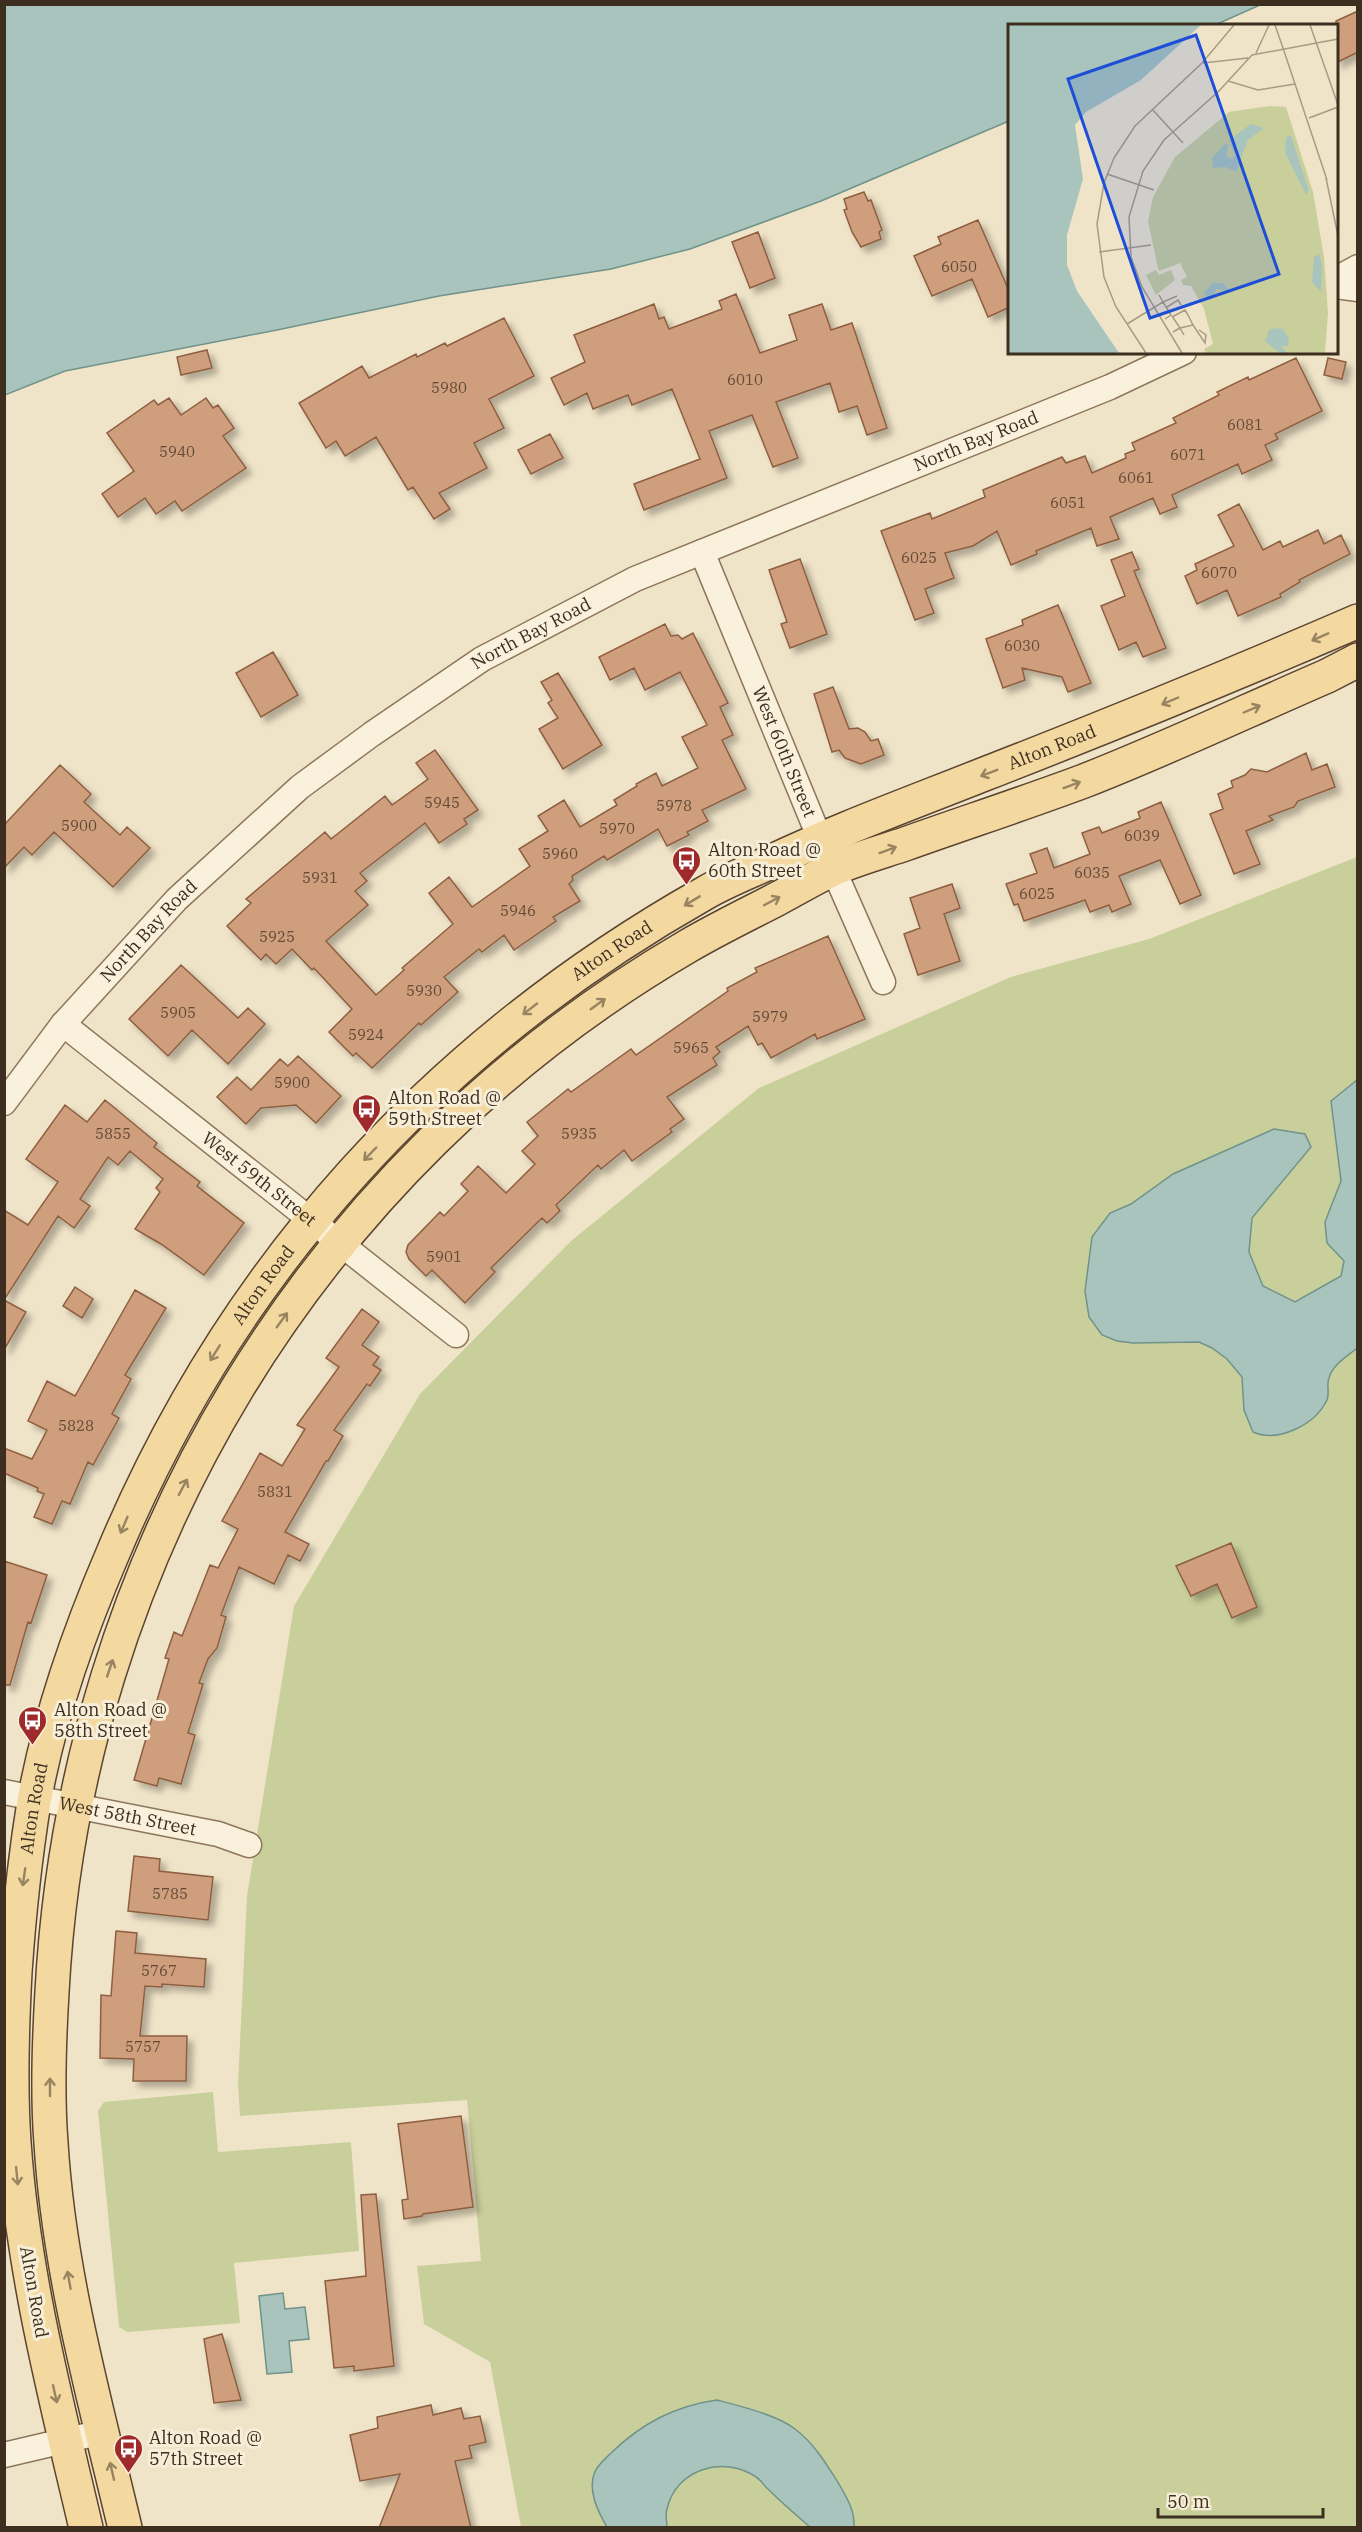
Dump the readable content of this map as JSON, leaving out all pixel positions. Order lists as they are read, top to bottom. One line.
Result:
{"streets":{"main road":["Alton Road"],"street":["North Bay Road","West 60th Street","West 59th Street","West 58th Street"]},"crossings":[["North Bay Road","West 60th Street"],["North Bay Road","West 59th Street"],["Alton Road","West 60th Street"],["Alton Road","West 59th Street"],["Alton Road","West 58th Street"]],"places":{"bus stop":["Alton Road @ 60th Street","Alton Road @ 59th Street","Alton Road @ 58th Street","Alton Road @ 57th Street"]},"house_numbers":["6050","6010","5980","6081","5940","6071","6061","6051","6025","6070","6030","5945","5978","5900","5970","6039","5960","6035","5931","6025","5946","5925","5930","5905","5979","5924","5965","5900","5855","5935","5901","5828","5831","5785","5767","5757"],"scale_bar":"50 m"}
